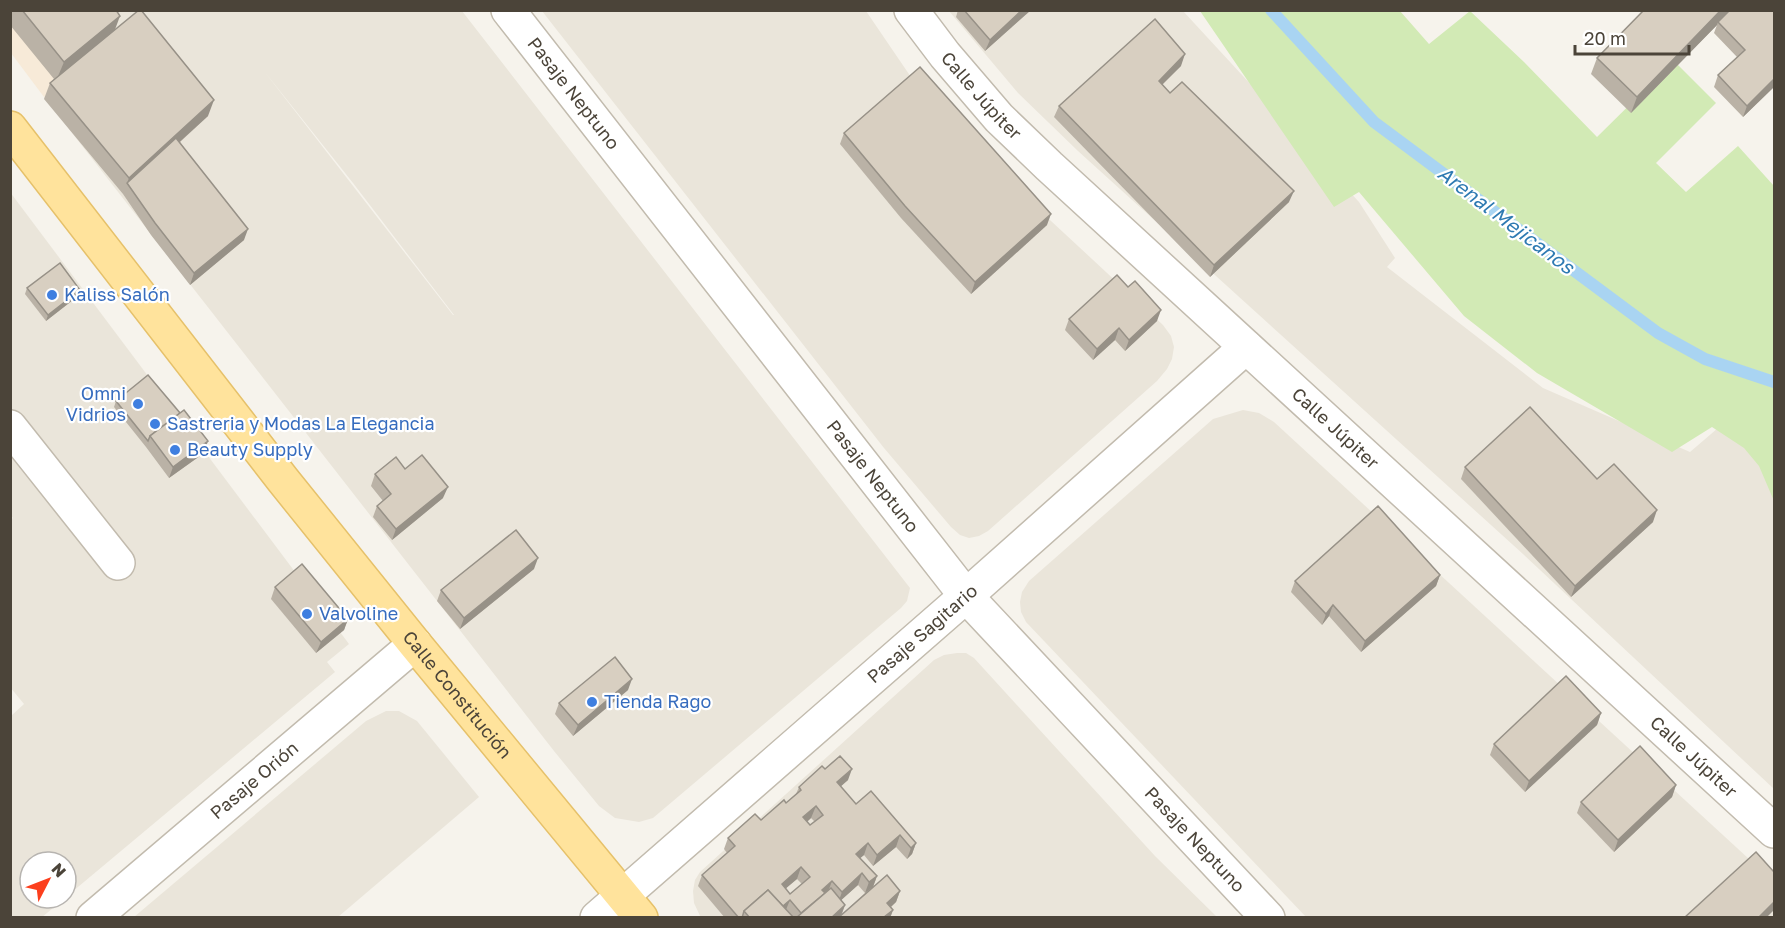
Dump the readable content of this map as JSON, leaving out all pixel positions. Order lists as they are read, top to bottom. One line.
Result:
{"streets":{"main road":["Calle Constitución"],"street":["Pasaje Neptuno","Calle Júpiter","Pasaje Sagitario","Pasaje Orión"]},"crossings":[["Pasaje Neptuno","Pasaje Sagitario"],["Calle Júpiter","Pasaje Sagitario"],["Pasaje Sagitario","Calle Constitución"],["Calle Constitución","Pasaje Orión"]],"water":["Arenal Mejicanos"],"places":["Kaliss Salón","Omni Vidrios","Sastreria y Modas La Elegancia","Beauty Supply","Valvoline","Tienda Rago"],"scale_bar":"20 m","north":"top right"}
